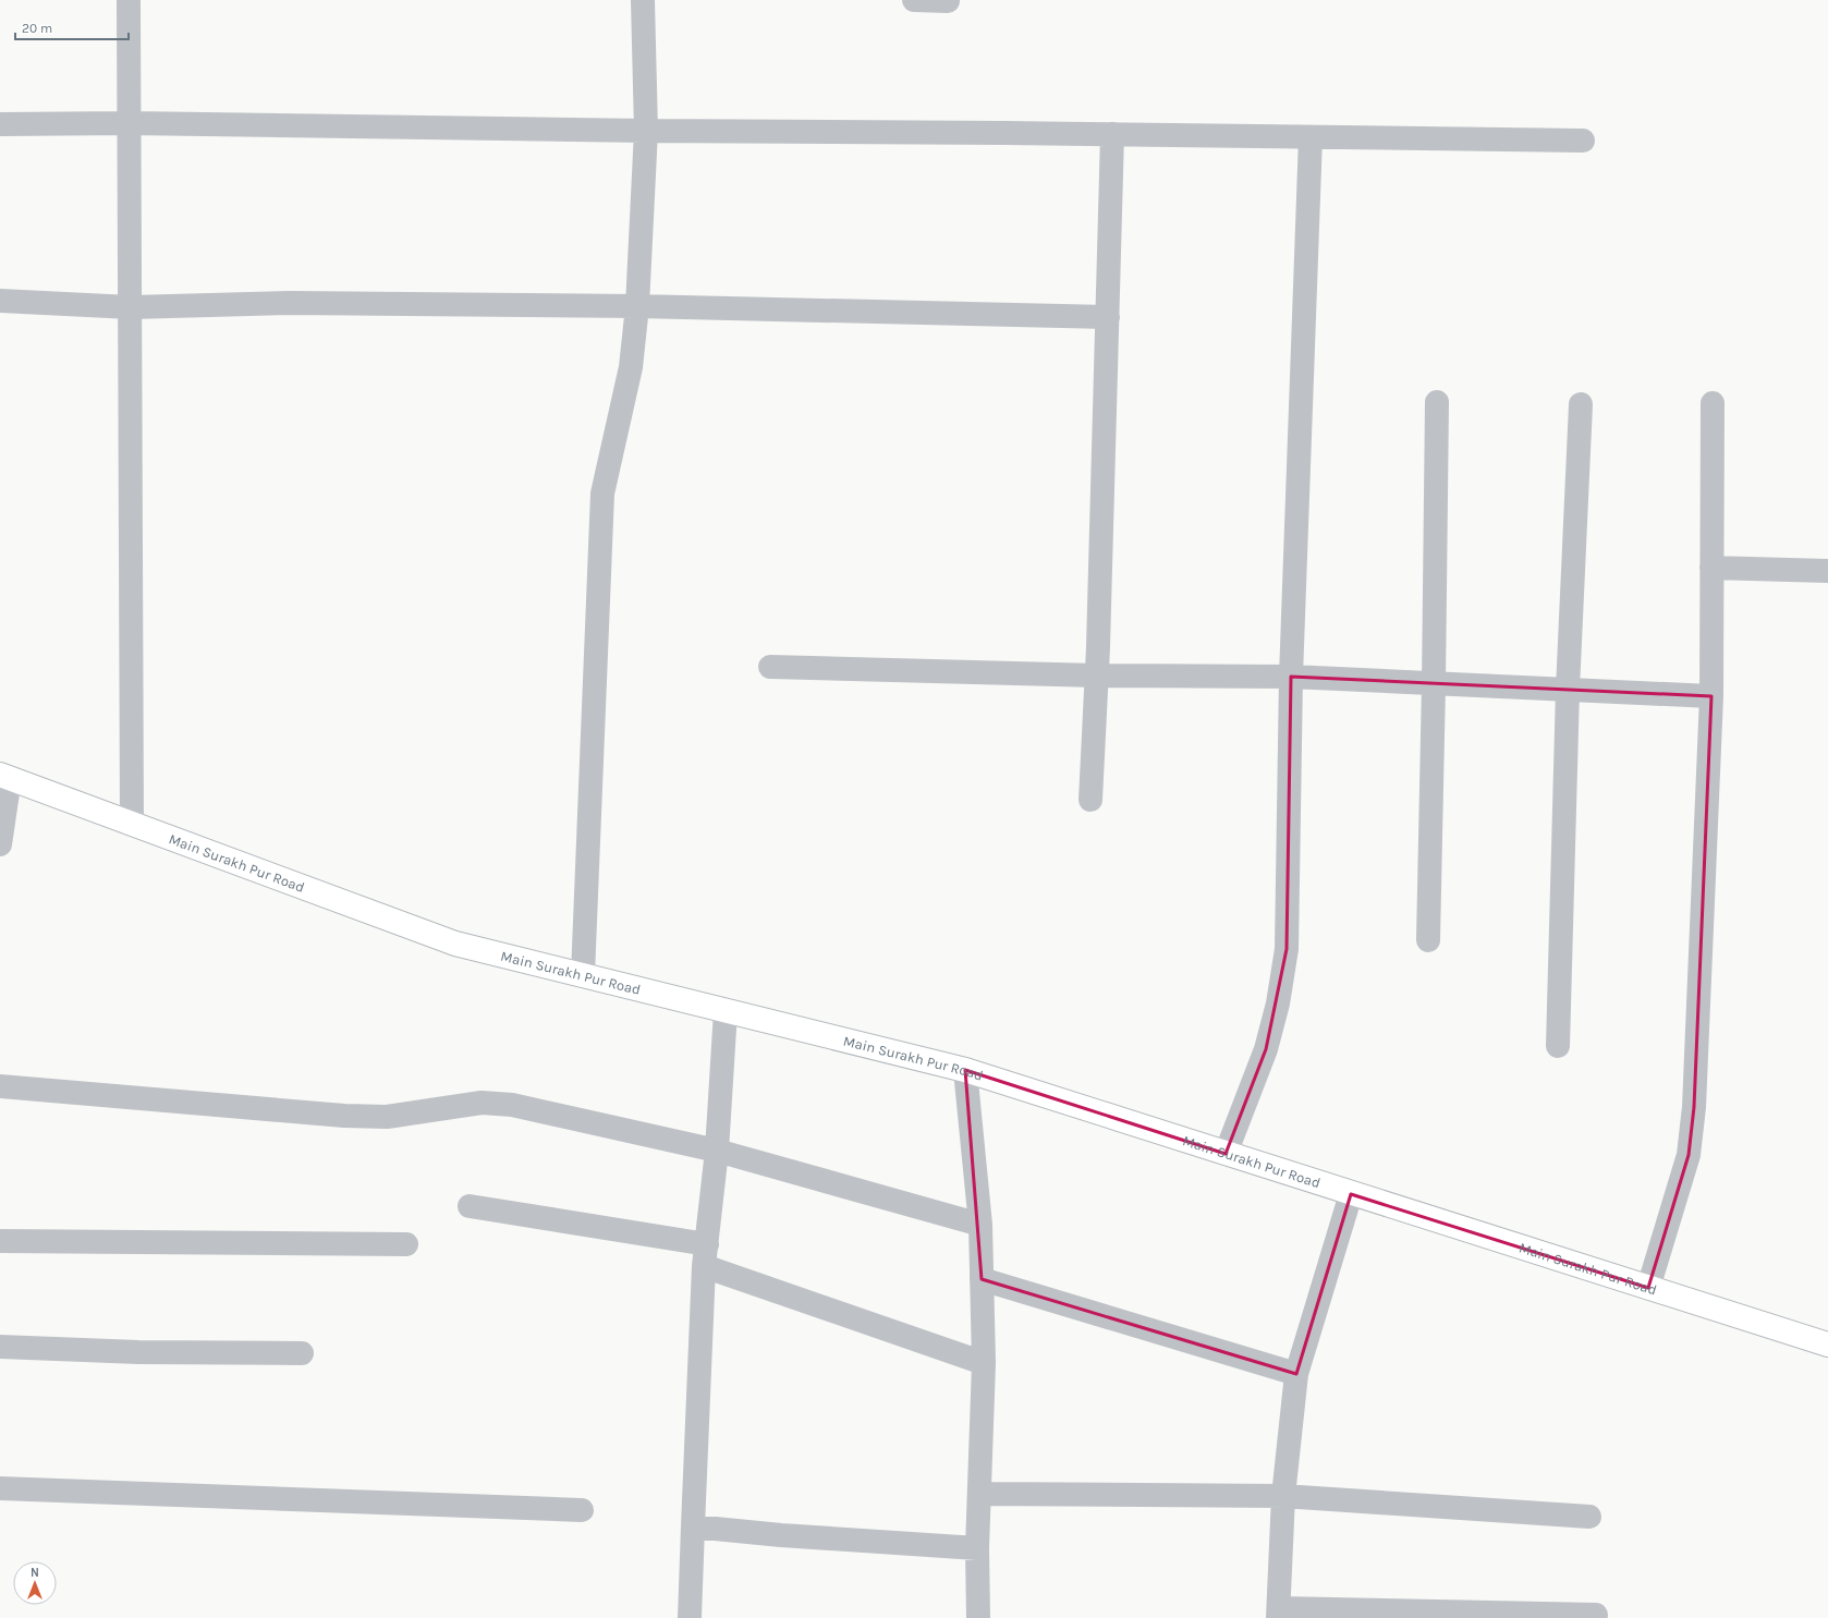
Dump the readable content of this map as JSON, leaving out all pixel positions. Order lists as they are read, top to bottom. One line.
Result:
{"streets":{"street":["Main Surakh Pur Road"]},"scale_bar":"20 m","north":"top"}
